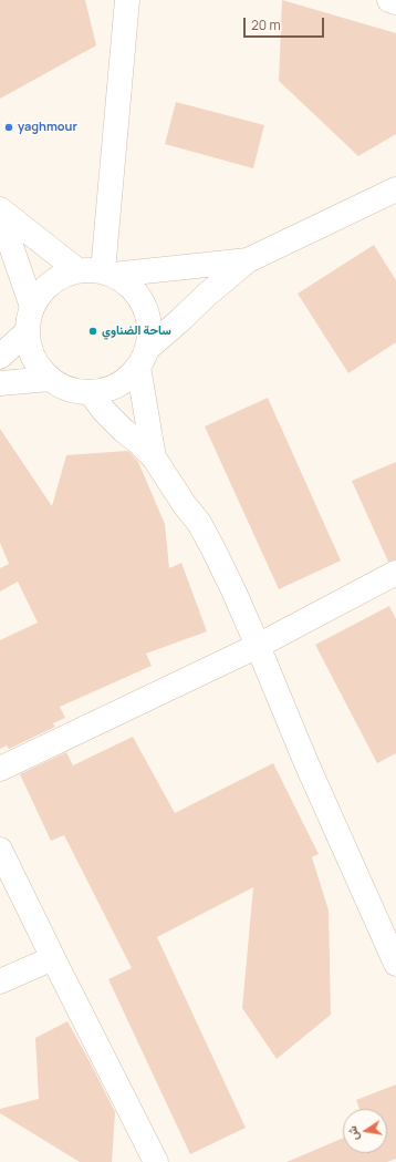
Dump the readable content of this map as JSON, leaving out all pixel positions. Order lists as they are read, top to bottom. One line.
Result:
{"places":["yaghmour","ساحة الضناوي"],"scale_bar":"20 m","north":"left"}
